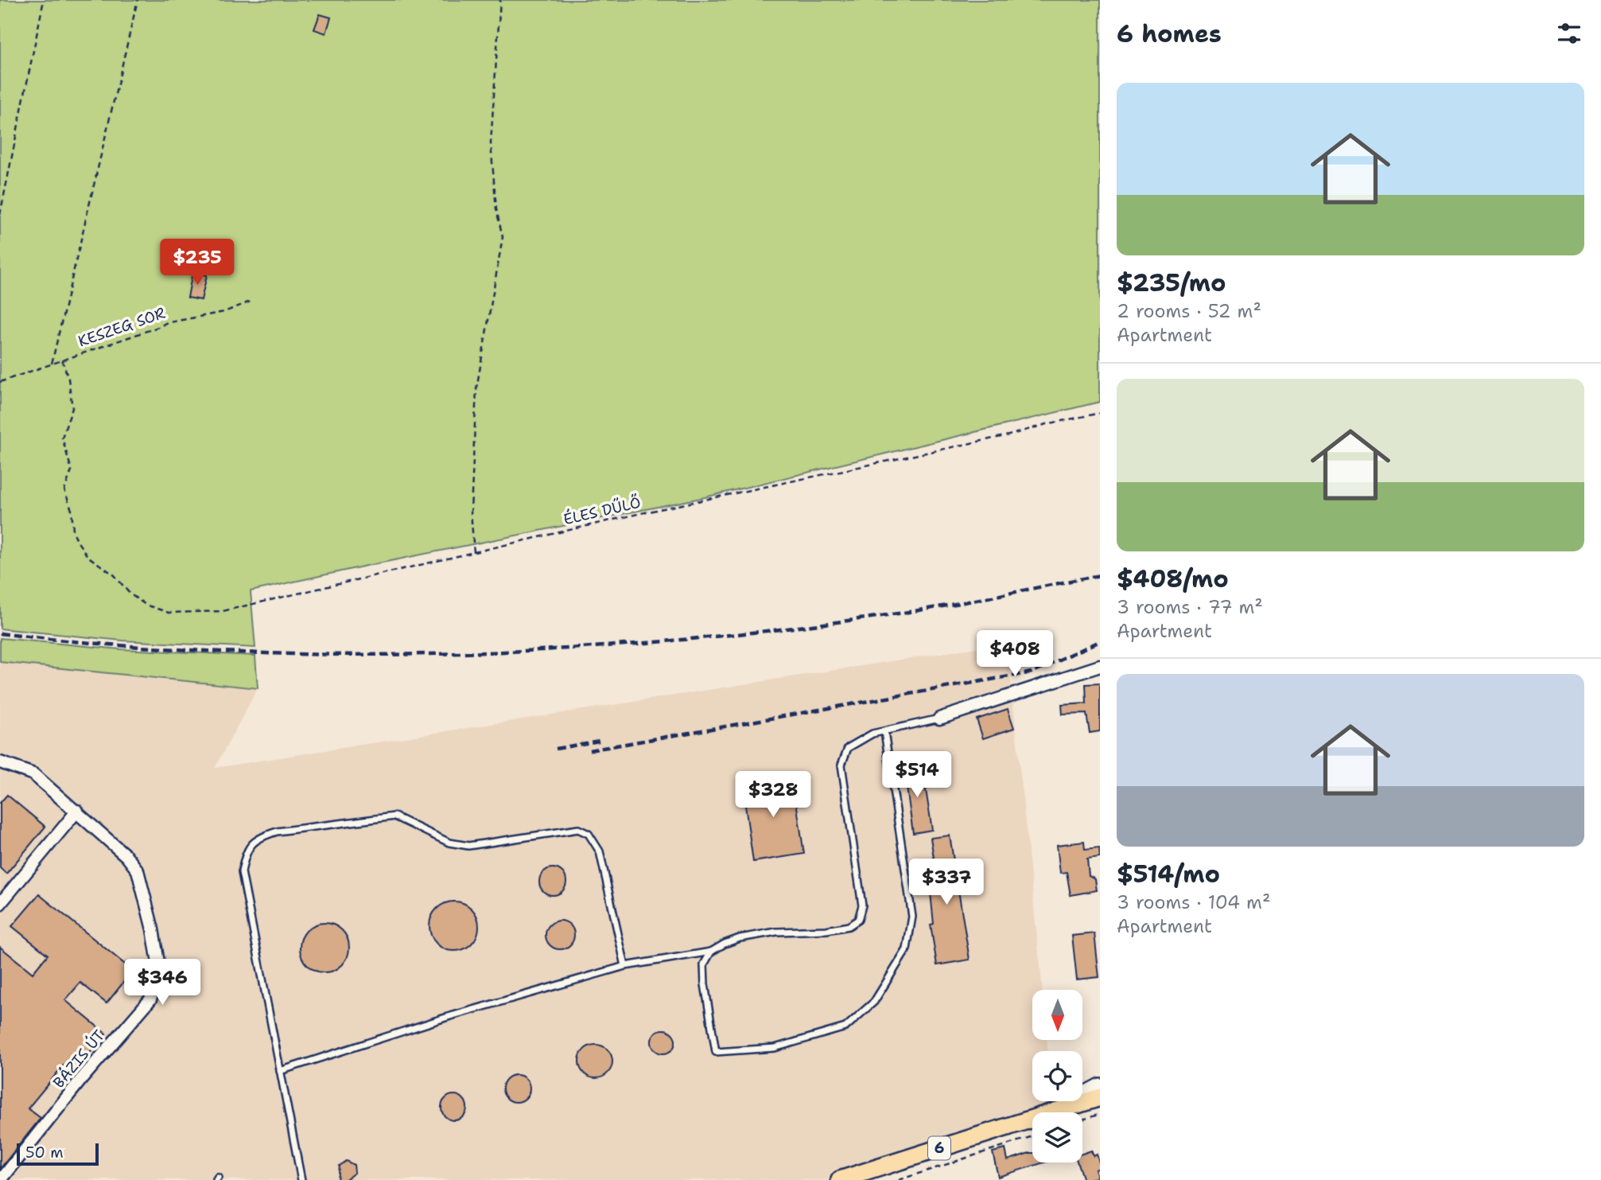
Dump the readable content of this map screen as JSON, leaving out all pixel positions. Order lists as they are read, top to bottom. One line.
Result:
{"streets":{"main road":["6"],"street":["BÁZIS ÚT"],"path":["KESZEG SOR","ÉLES DŰLŐ"]},"crossings":[["KESZEG SOR","ÉLES DŰLŐ"]],"scale_bar":"50 m","north":"bottom","page":{"heading":"6 homes","list":[{"name":"$235/mo","note":"2 rooms · 52 m² · Apartment"},{"name":"$408/mo","note":"3 rooms · 77 m² · Apartment"},{"name":"$514/mo","note":"3 rooms · 104 m² · Apartment"}],"price":["$235","$408","$514","$328","$337","$346"],"scale":"50 m"}}
